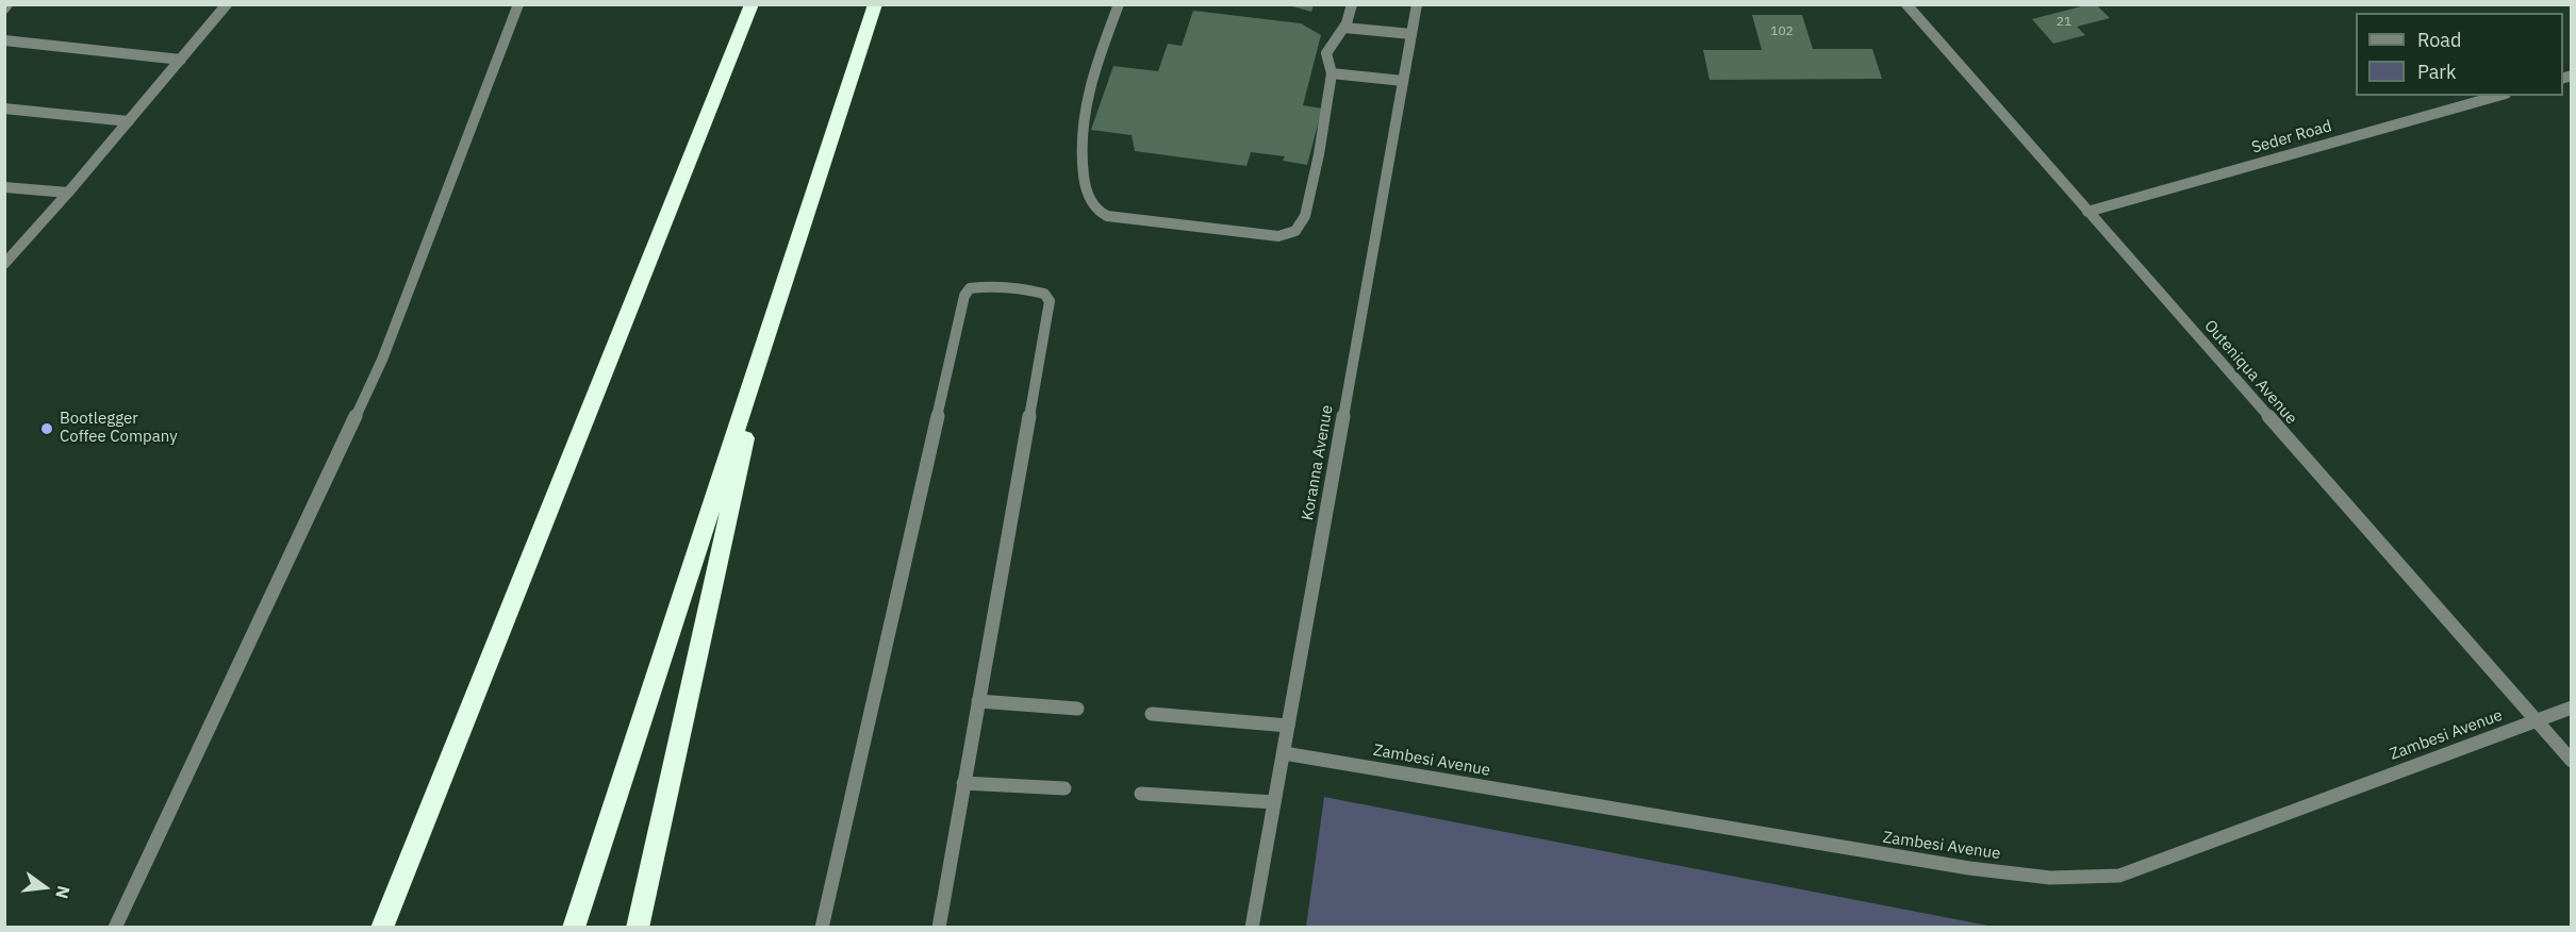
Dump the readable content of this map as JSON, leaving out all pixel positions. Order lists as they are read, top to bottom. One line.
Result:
{"streets":{"street":["Seder Road","Outeniqua Avenue","Koranna Avenue","Zambesi Avenue"]},"crossings":[["Seder Road","Outeniqua Avenue"],["Outeniqua Avenue","Zambesi Avenue"],["Koranna Avenue","Zambesi Avenue"]],"places":["Bootlegger Coffee Company"],"house_numbers":["21","102"],"legend":["Road","Park"],"north":"right"}
